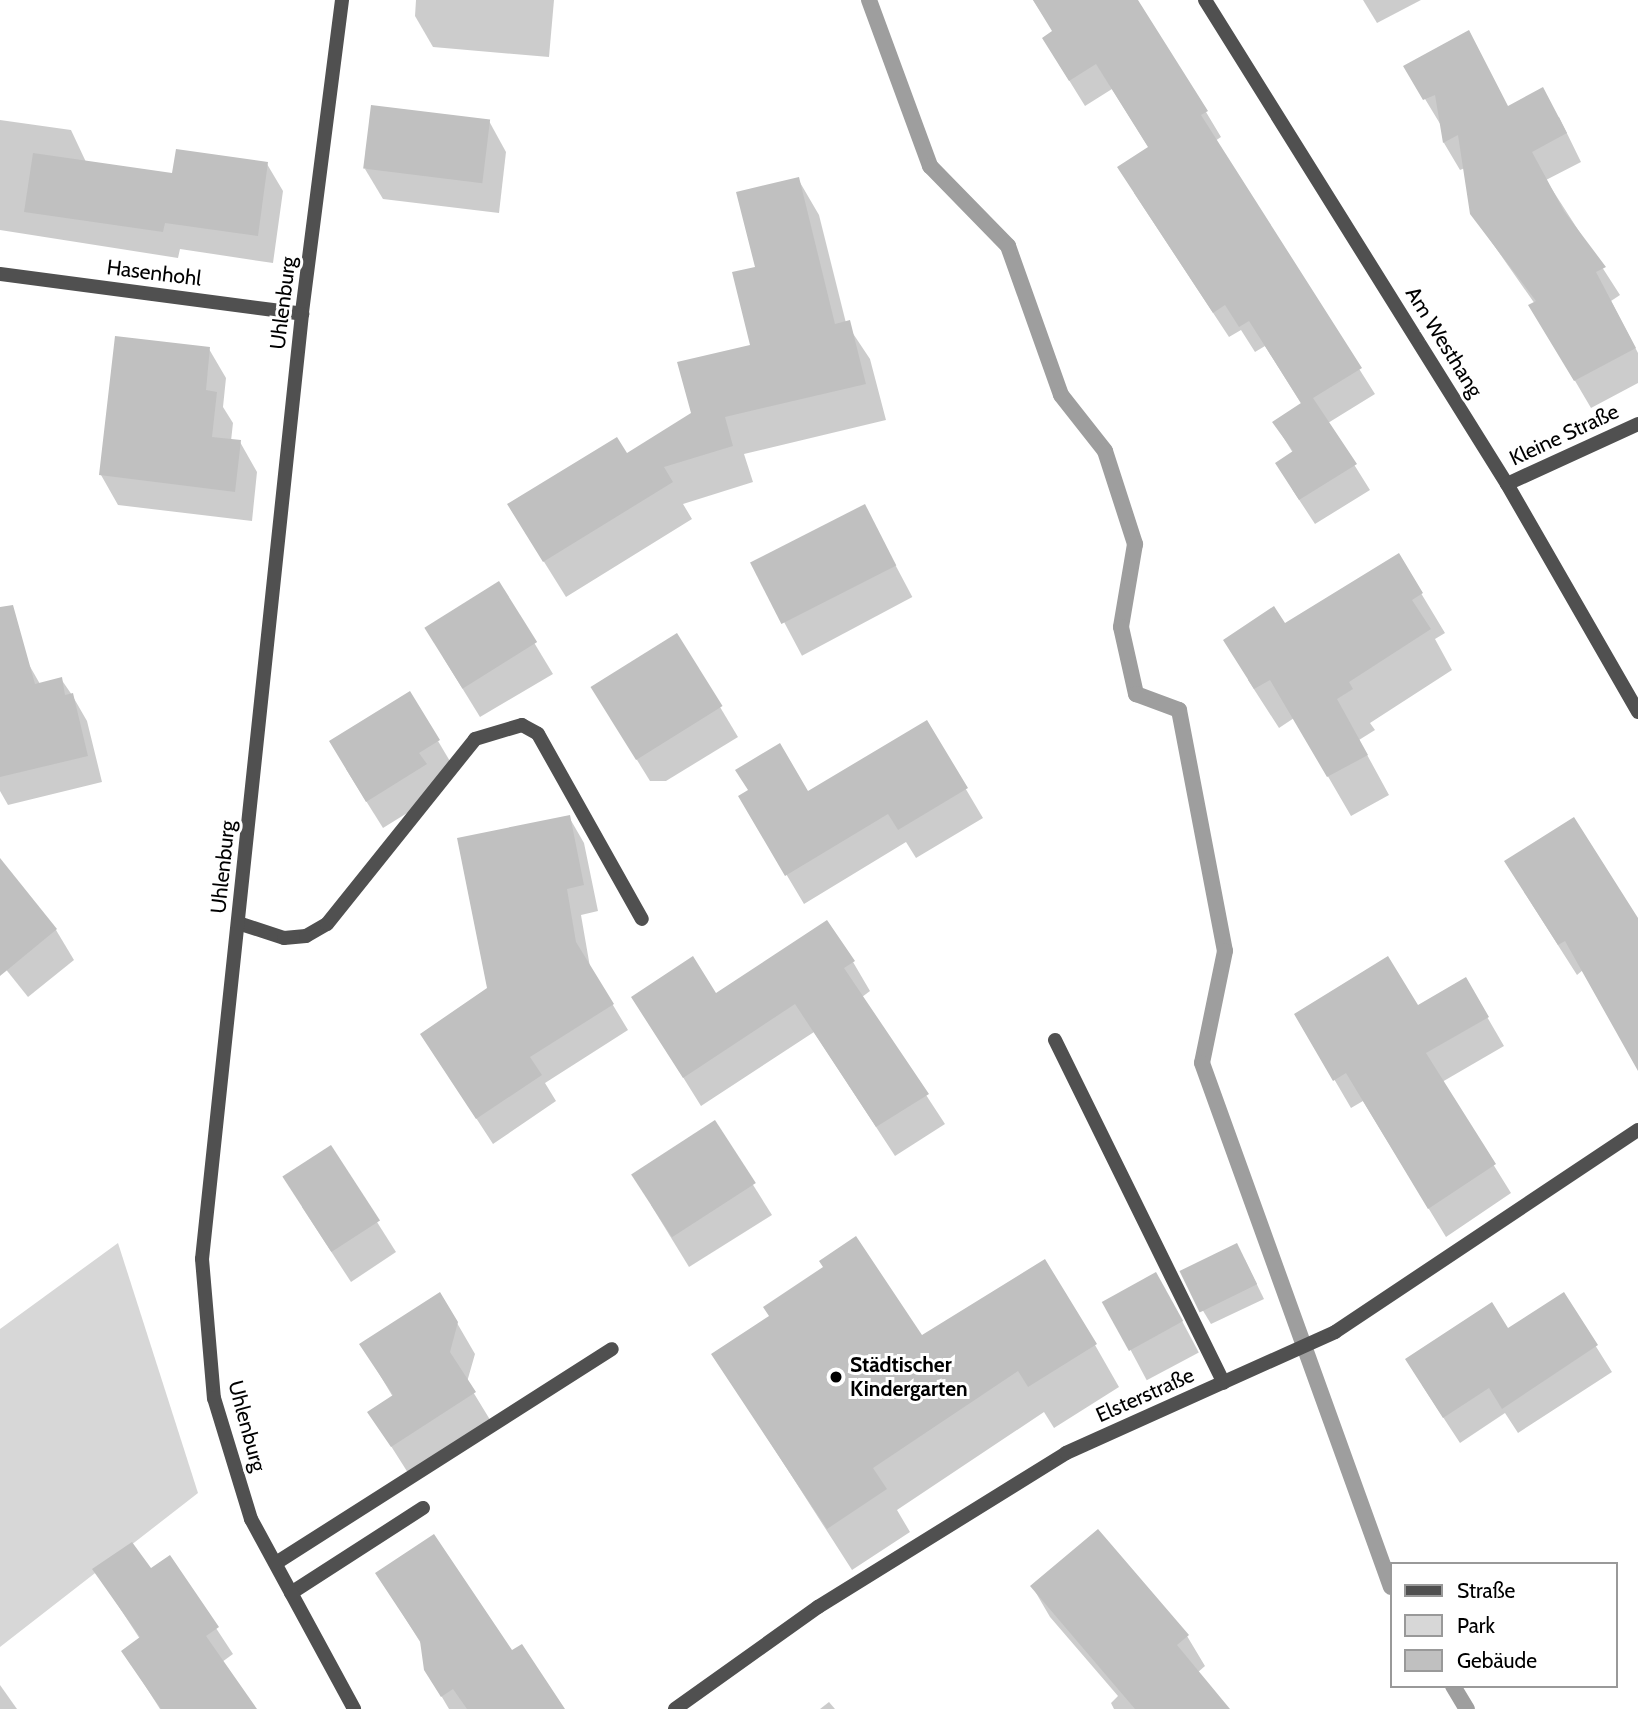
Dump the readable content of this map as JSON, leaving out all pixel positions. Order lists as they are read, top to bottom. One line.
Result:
{"streets":{"street":["Hasenhohl","Uhlenburg","Am Westhang","Kleine Straße","Elsterstraße"]},"crossings":[["Hasenhohl","Uhlenburg"],["Am Westhang","Kleine Straße"]],"places":["Städtischer Kindergarten"],"legend":["Straße","Park","Gebäude"]}
